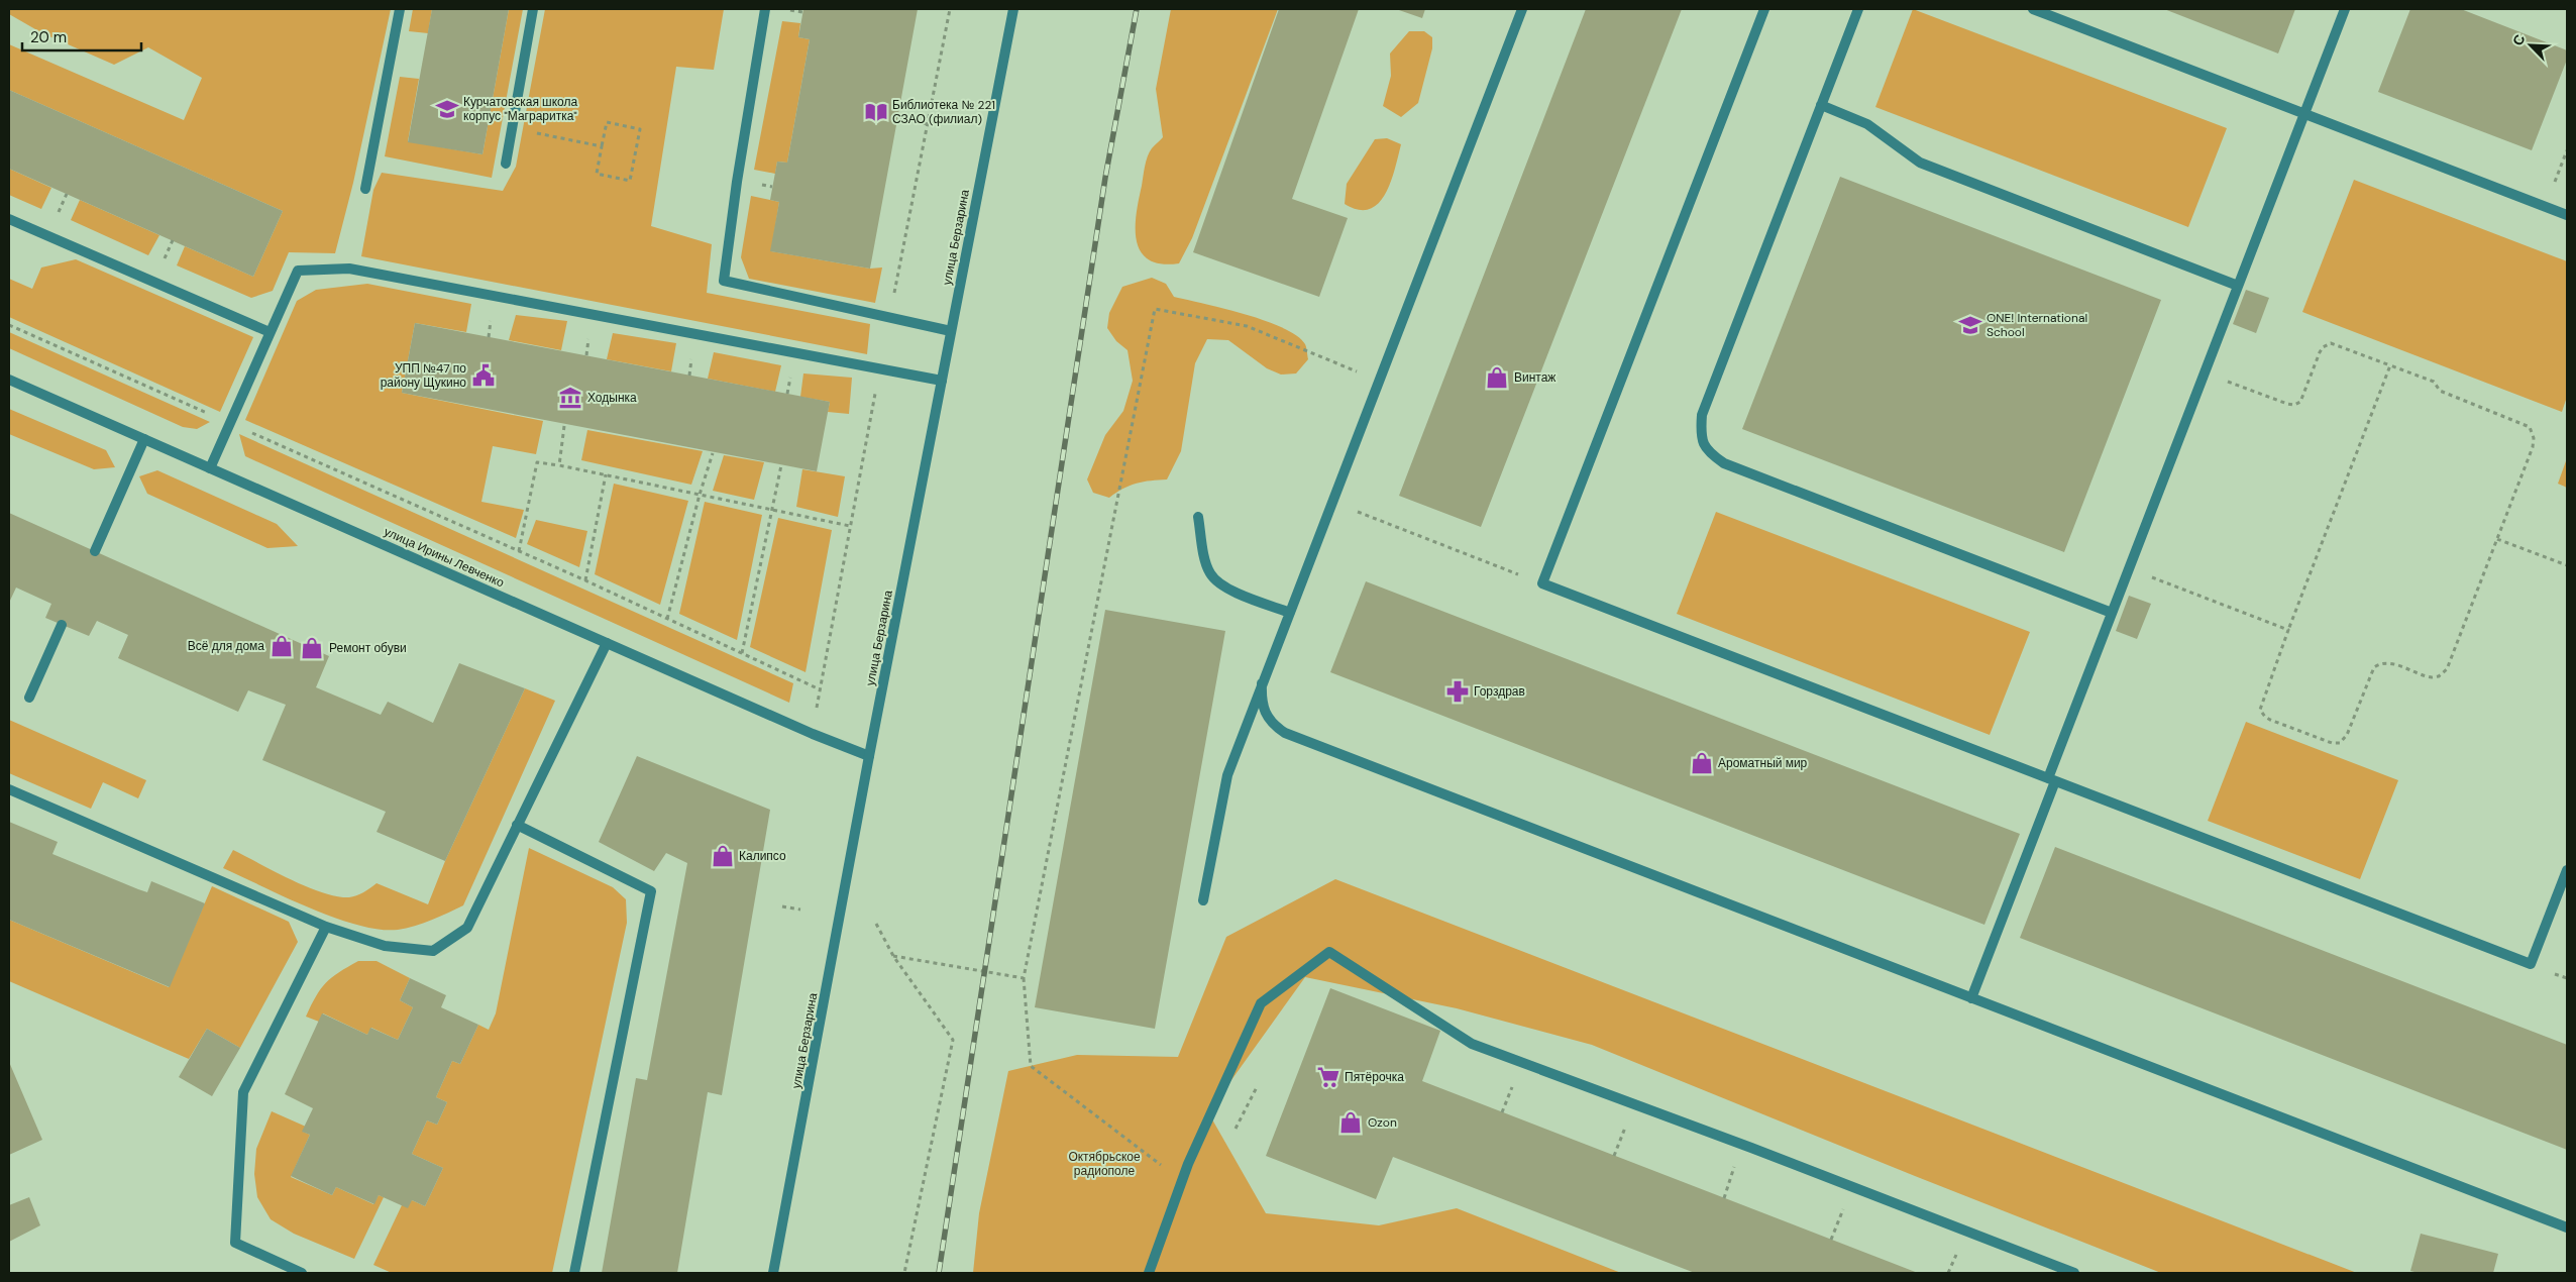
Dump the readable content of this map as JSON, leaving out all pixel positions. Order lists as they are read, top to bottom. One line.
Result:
{"streets":{"street":["улица Берзарина","улица Ирины Левченко"]},"crossings":[["улица Берзарина","улица Ирины Левченко"]],"parks":["Октябрьское радиополе"],"places":{"school or university":["Курчатовская школа корпус \"Маграритка\"","ONE! International School"],"library":["Библиотека № 221 СЗАО (филиал)"],"public building":["УПП №47 по району Щукино"],"shop":["Винтаж","Всё для дома","Ремонт обуви","Ароматный мир","Калипсо","Ozon"],"museum":["Ходынка"],"pharmacy":["Горздрав"],"supermarket":["Пятёрочка"]},"scale_bar":"20 m","north":"top left"}
